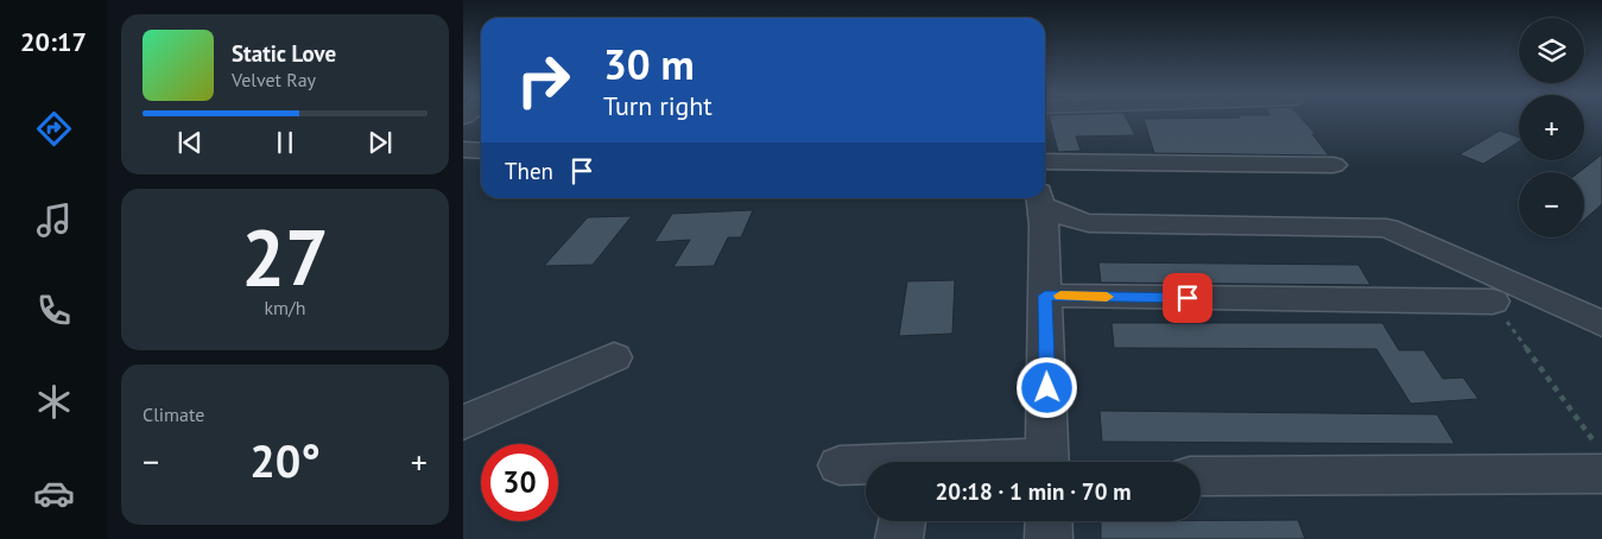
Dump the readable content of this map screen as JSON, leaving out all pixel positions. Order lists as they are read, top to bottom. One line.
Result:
{"page":{"tabs":"20:17","map_buttons":["+","−"],"turn":["30 m","Turn right"],"song":["Static Love","Velvet Ray"],"then":"Then","tile":[["27","km/h"],"Climate"],"heat":["−","20°","+"],"limit":"30","trip":"20:18 · 1 min · 70 m"}}
